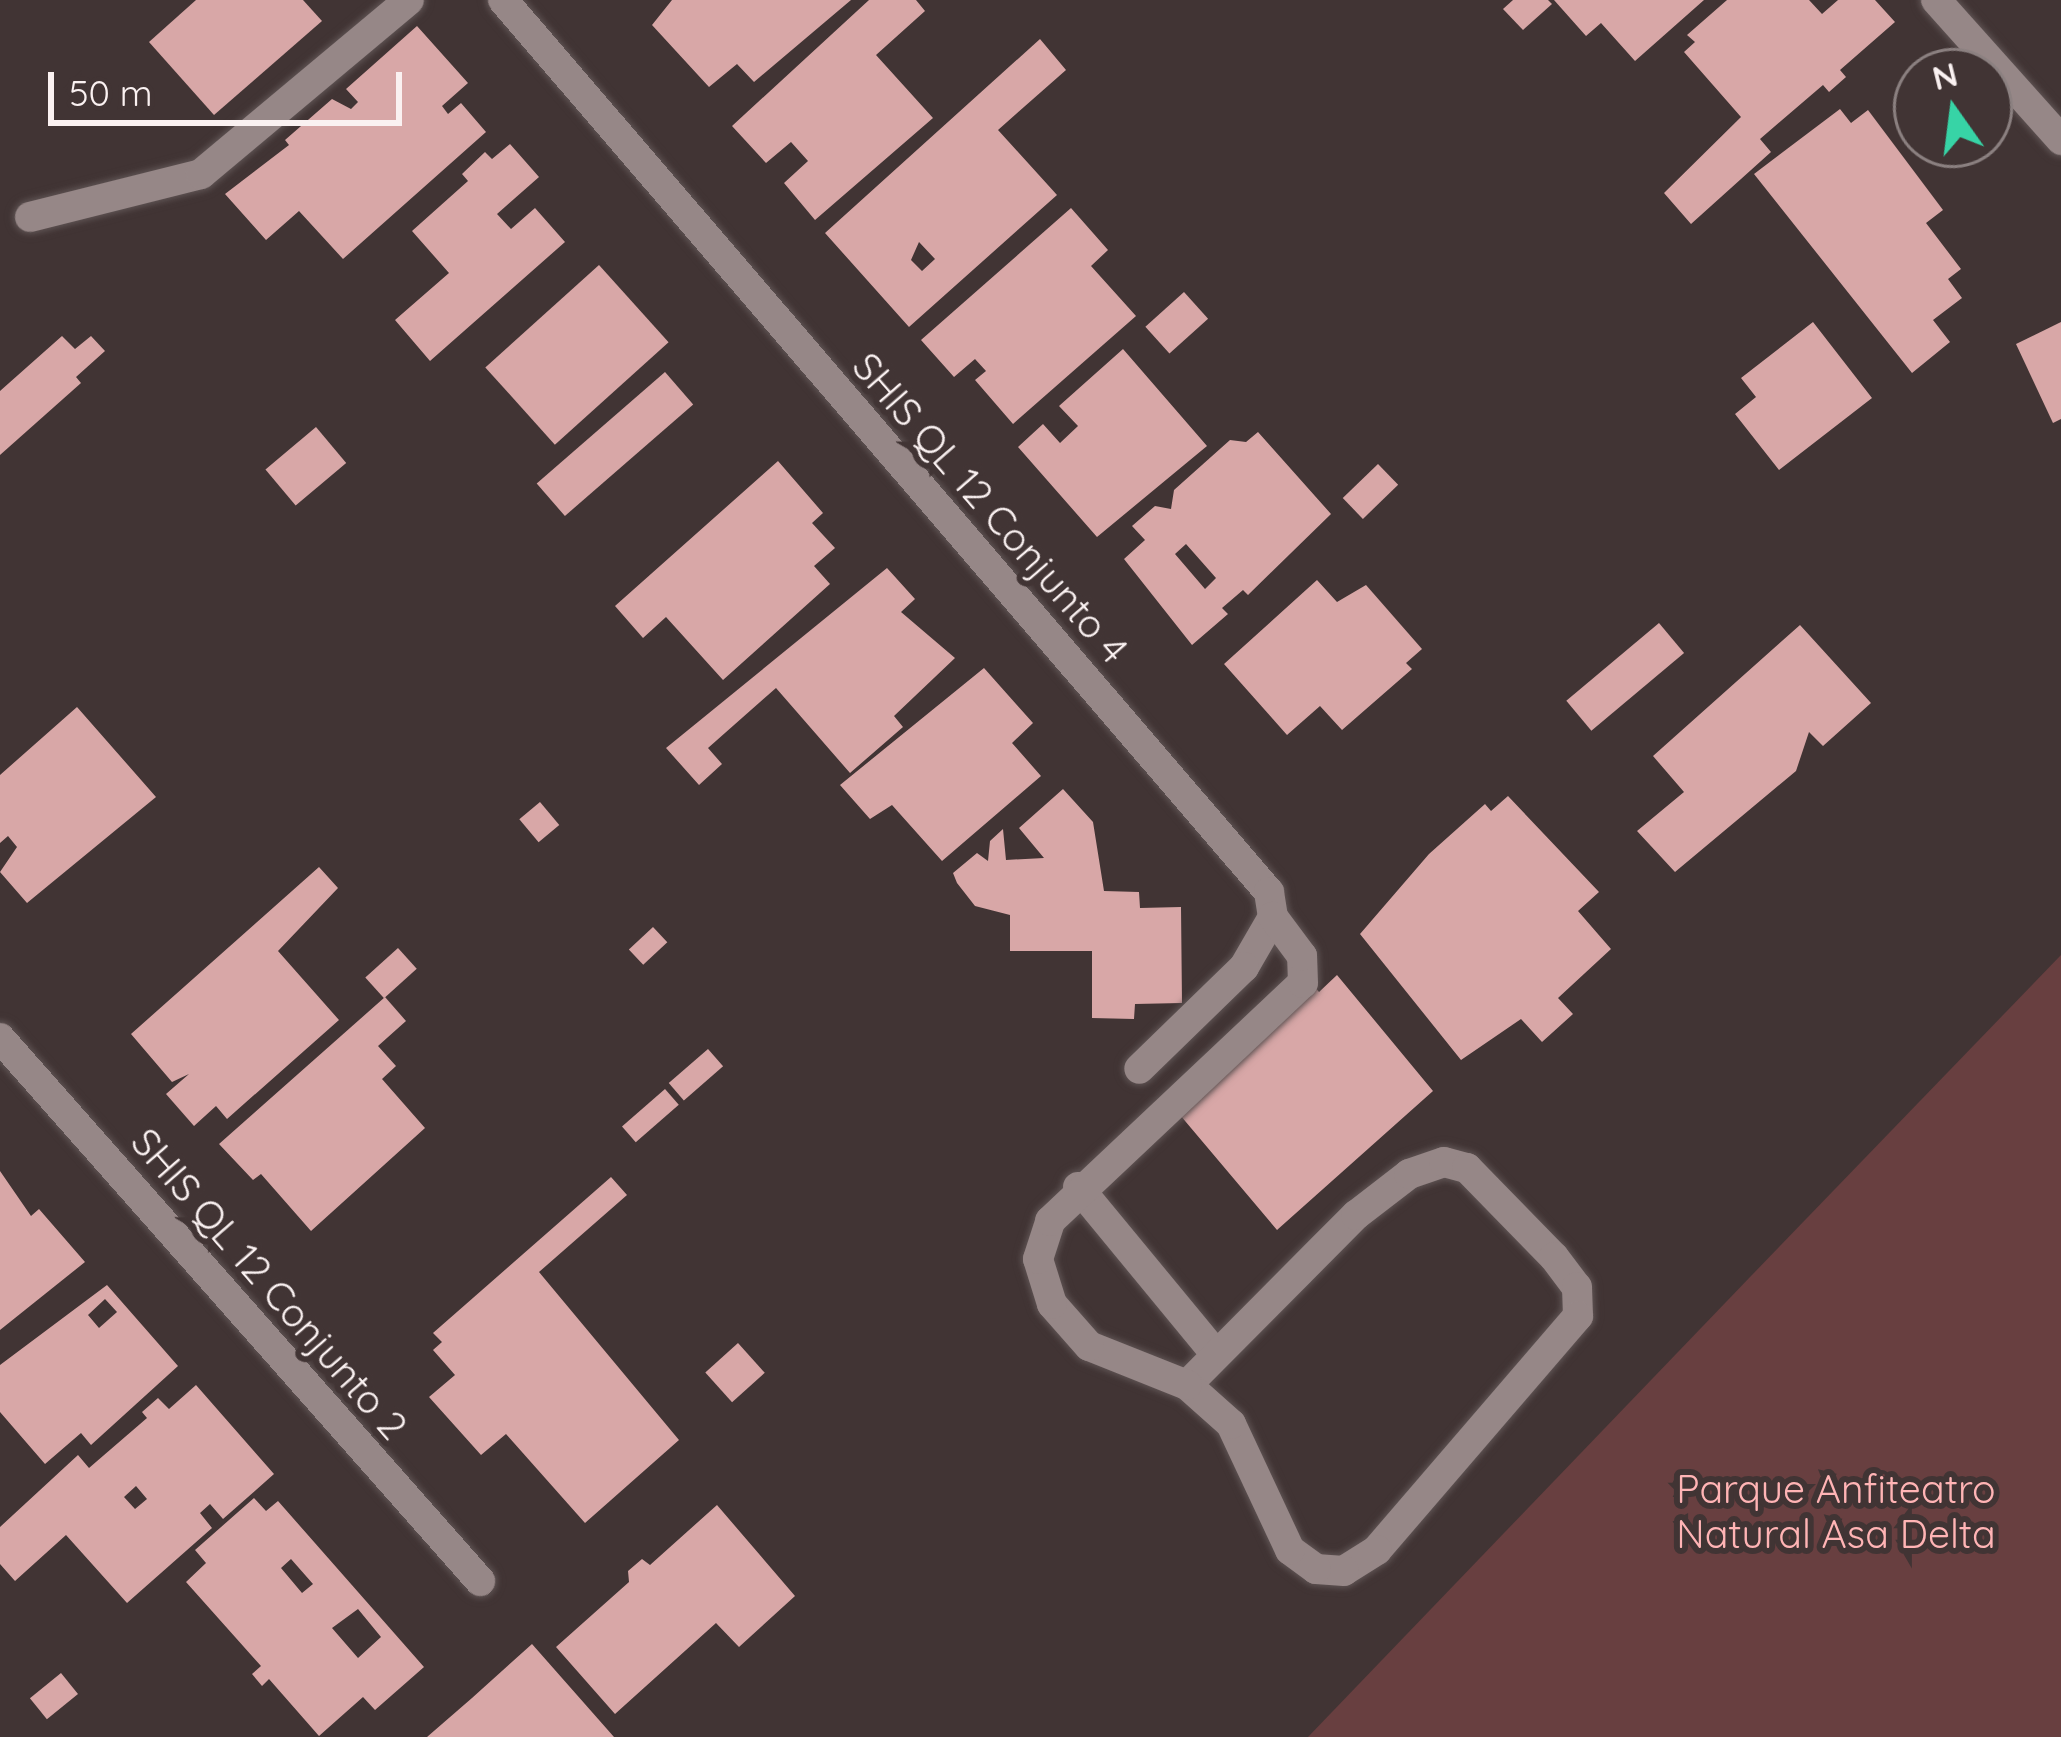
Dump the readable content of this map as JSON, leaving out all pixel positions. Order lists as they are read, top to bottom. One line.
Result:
{"streets":{"street":["SHIS QL 12 Conjunto 4","SHIS QL 12 Conjunto 2"]},"parks":["Parque Anfiteatro Natural Asa Delta"],"scale_bar":"50 m","north":"top"}
